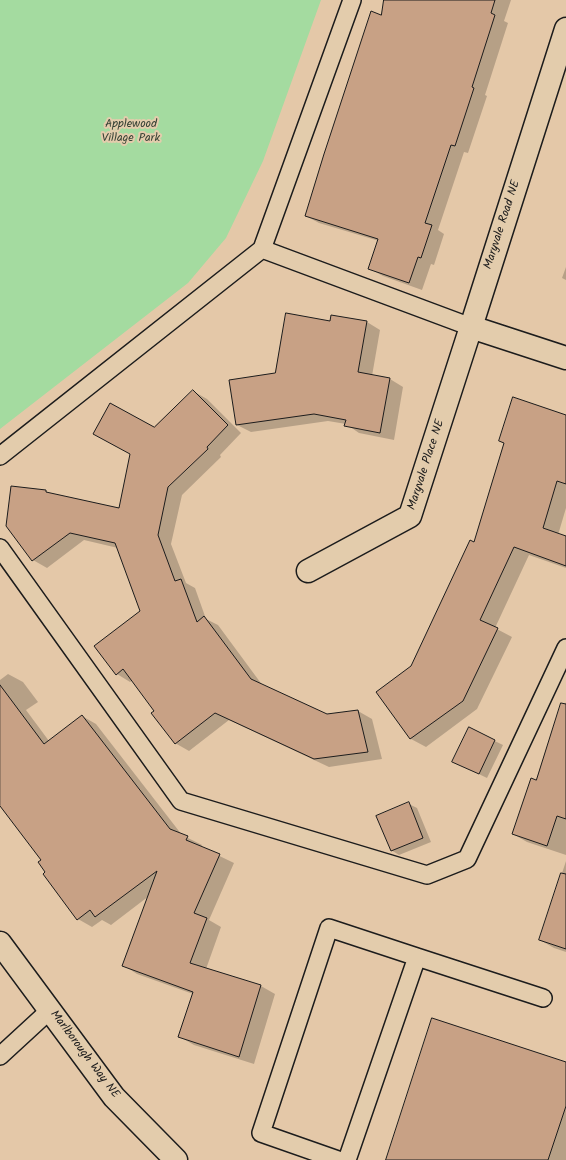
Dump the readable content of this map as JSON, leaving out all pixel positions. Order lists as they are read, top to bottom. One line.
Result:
{"streets":{"street":["Maryvale Road NE","Maryvale Place NE","Marlborough Way NE"]},"crossings":[["Maryvale Road NE","Maryvale Place NE"]],"parks":["Applewood Village Park"]}
